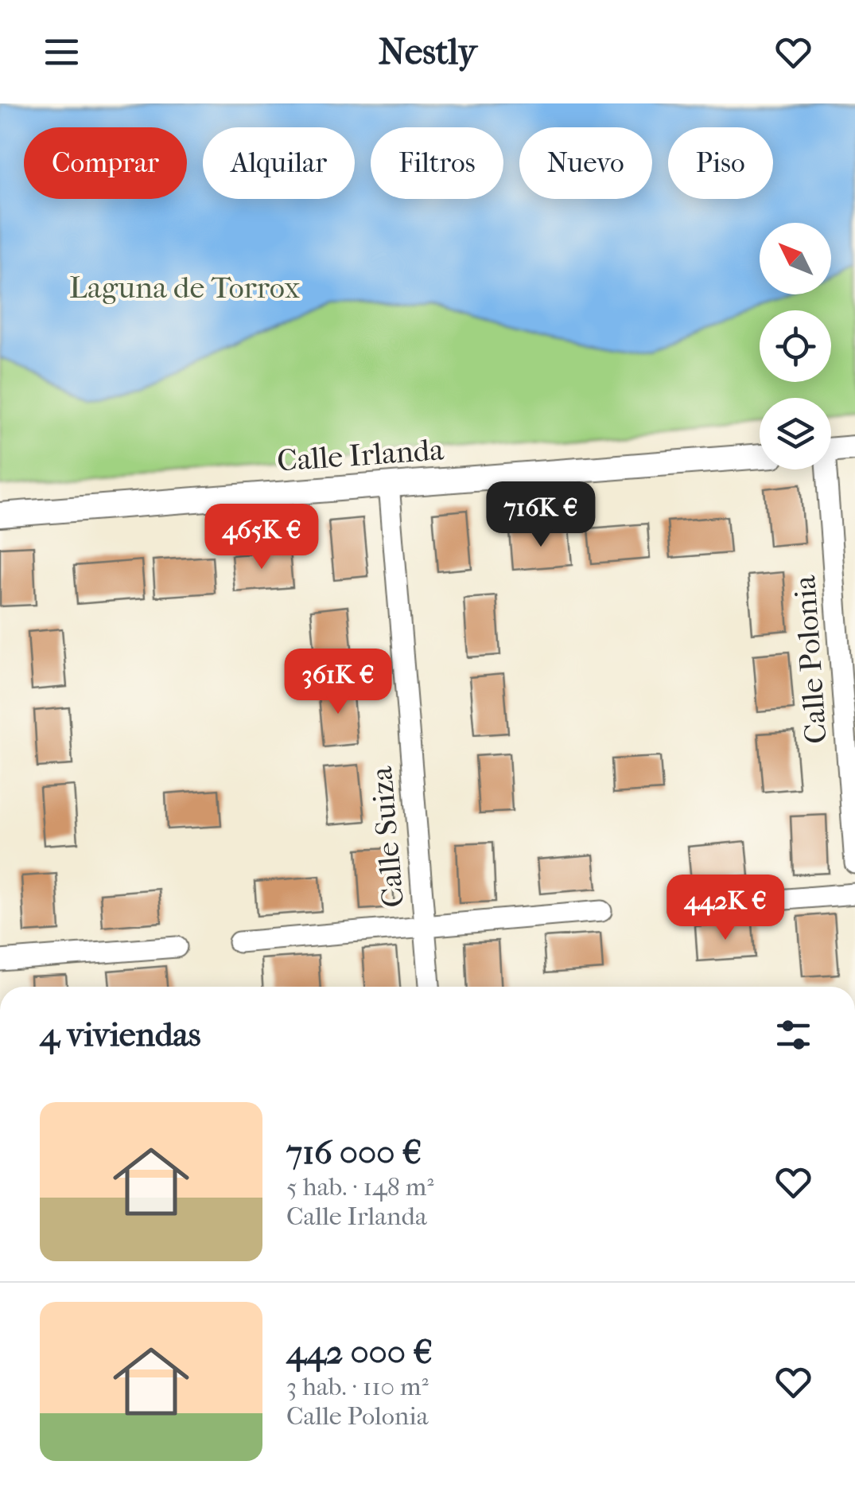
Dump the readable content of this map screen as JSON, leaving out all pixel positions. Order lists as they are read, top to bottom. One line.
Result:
{"streets":{"street":["Calle Irlanda","Calle Polonia","Calle Suiza"]},"crossings":[["Calle Irlanda","Calle Suiza"]],"parks":["Laguna de Torrox"],"north":"top left","page":{"header":"Nestly","chip":["Comprar","Alquilar","Filtros","Nuevo","Piso"],"price":["716K €","465K €","361K €","442K €"],"heading":"4 viviendas","list":[{"name":"716 000 €","note":"5 hab. · 148 m² · Calle Irlanda"},{"name":"442 000 €","note":"3 hab. · 110 m² · Calle Polonia"}]}}
